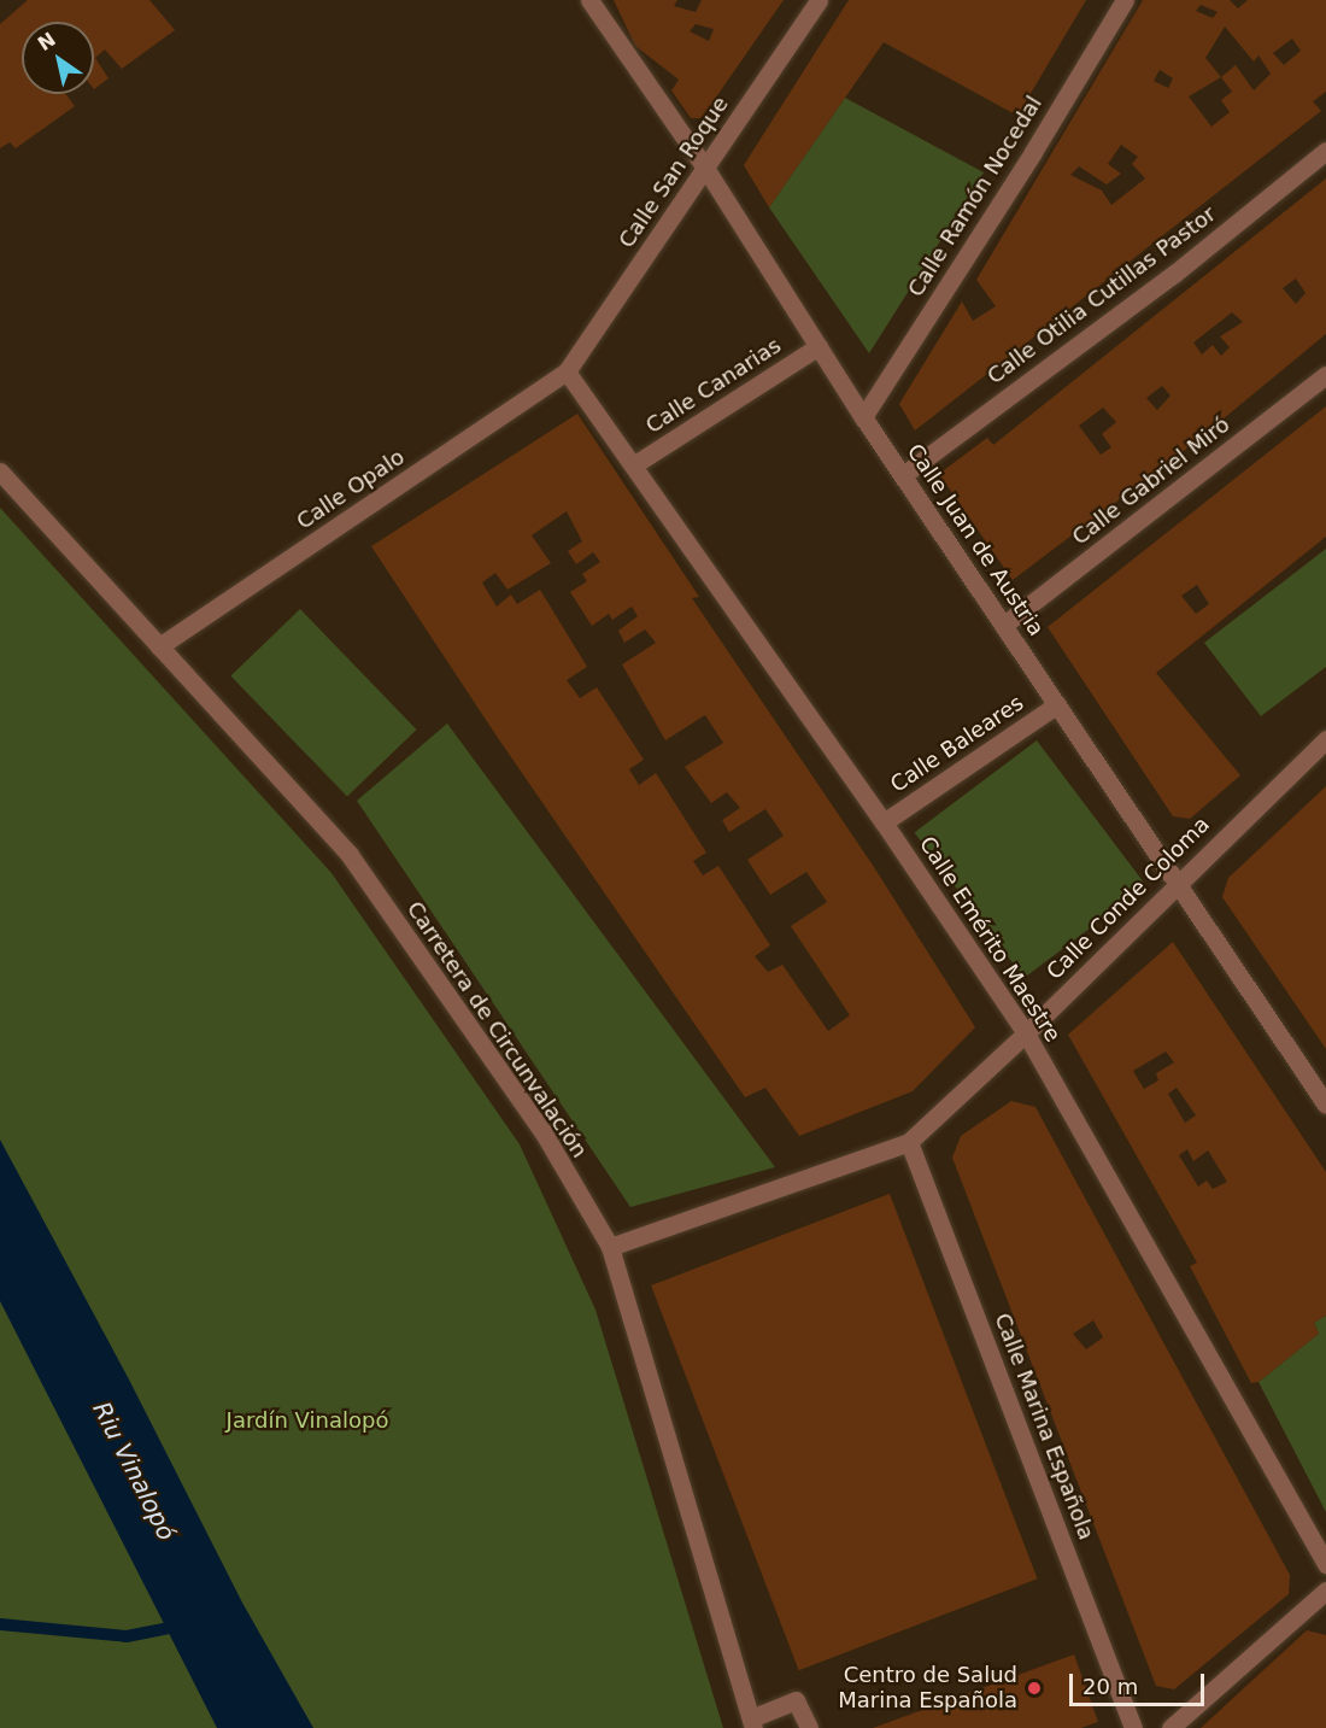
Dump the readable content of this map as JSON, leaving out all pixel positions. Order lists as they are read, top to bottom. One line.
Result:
{"streets":{"street":["Calle San Roque","Calle Ramón Nocedal","Calle Otilia Cutillas Pastor","Calle Canarias","Calle Gabriel Miró","Calle Opalo","Calle Juan de Austria","Calle Baleares","Calle Conde Coloma","Calle Emérito Maestre","Carretera de Circunvalación","Calle Marina Española"]},"crossings":[["Calle San Roque","Calle Opalo"],["Calle San Roque","Calle Juan de Austria"],["Calle San Roque","Calle Emérito Maestre"],["Calle Ramón Nocedal","Calle Juan de Austria"],["Calle Otilia Cutillas Pastor","Calle Juan de Austria"],["Calle Canarias","Calle Juan de Austria"],["Calle Canarias","Calle Emérito Maestre"],["Calle Gabriel Miró","Calle Juan de Austria"],["Calle Opalo","Calle Emérito Maestre"],["Calle Opalo","Carretera de Circunvalación"],["Calle Juan de Austria","Calle Baleares"],["Calle Juan de Austria","Calle Conde Coloma"],["Calle Baleares","Calle Emérito Maestre"],["Calle Conde Coloma","Calle Emérito Maestre"],["Calle Conde Coloma","Carretera de Circunvalación"],["Calle Conde Coloma","Calle Marina Española"]],"water":["Riu Vinalopó"],"parks":["Jardín Vinalopó"],"places":["Centro de Salud Marina Española"],"scale_bar":"20 m","north":"top left"}
